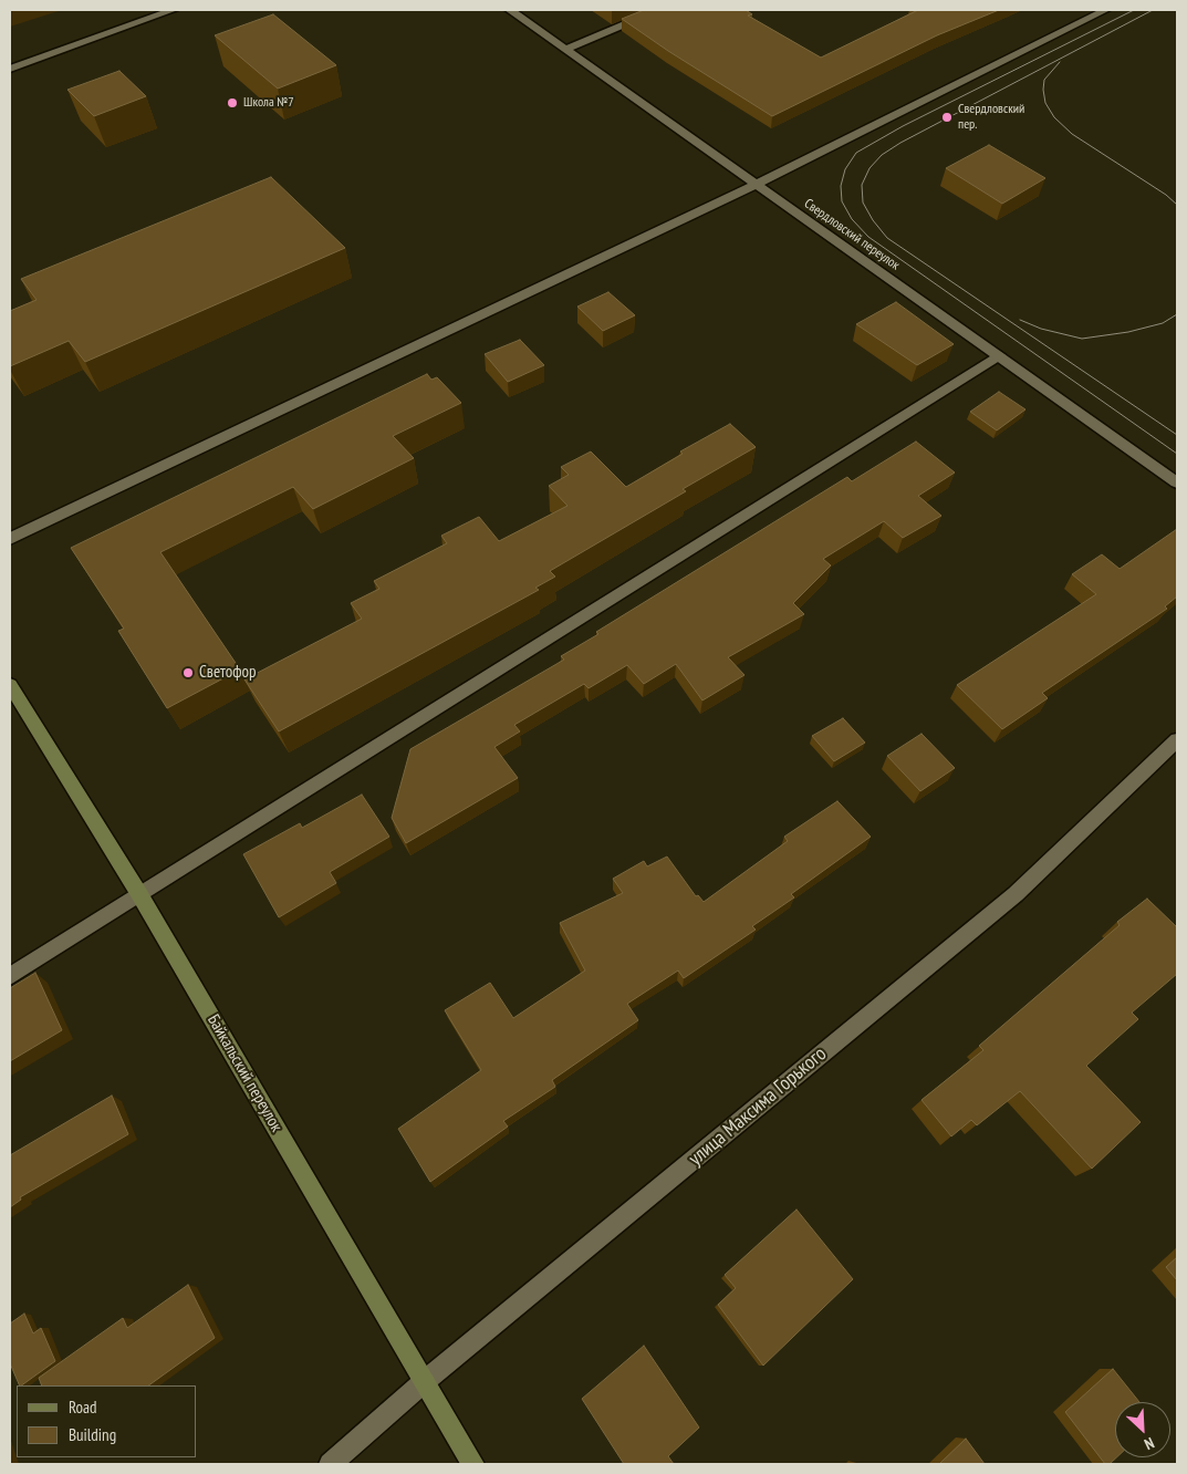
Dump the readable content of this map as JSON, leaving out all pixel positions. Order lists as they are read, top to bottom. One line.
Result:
{"streets":{"main road":["Байкальский переулок"],"street":["Свердловский переулок","улица Максима Горького"]},"crossings":[["Байкальский переулок","улица Максима Горького"]],"places":["Школа №7","Свердловский пер.","Светофор"],"legend":["Road","Building"],"north":"bottom right"}
